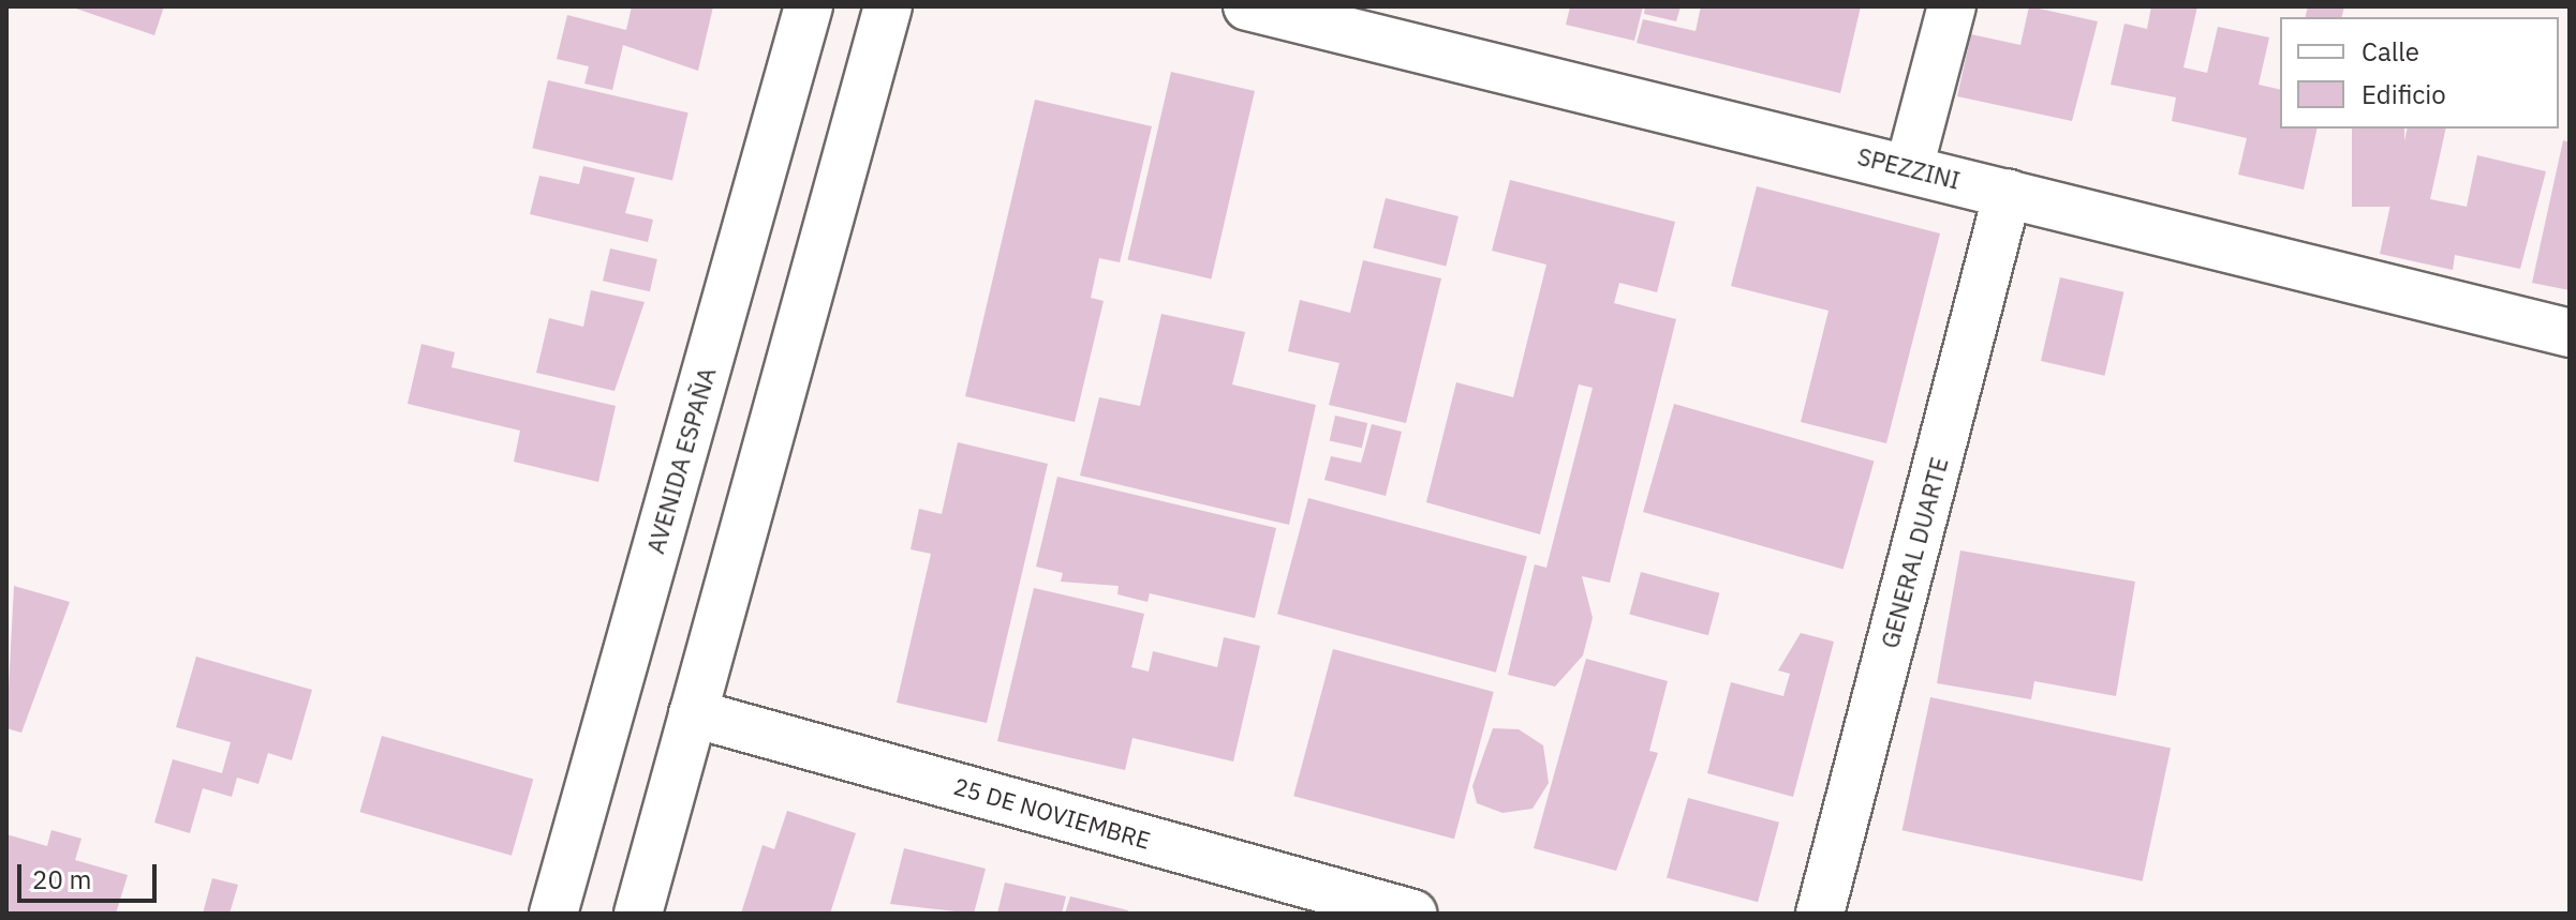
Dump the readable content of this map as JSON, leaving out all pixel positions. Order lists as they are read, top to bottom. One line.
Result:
{"streets":{"street":["SPEZZINI","AVENIDA ESPAÑA","GENERAL DUARTE","25 DE NOVIEMBRE"]},"crossings":[["SPEZZINI","GENERAL DUARTE"]],"legend":["Calle","Edificio"],"scale_bar":"20 m"}
